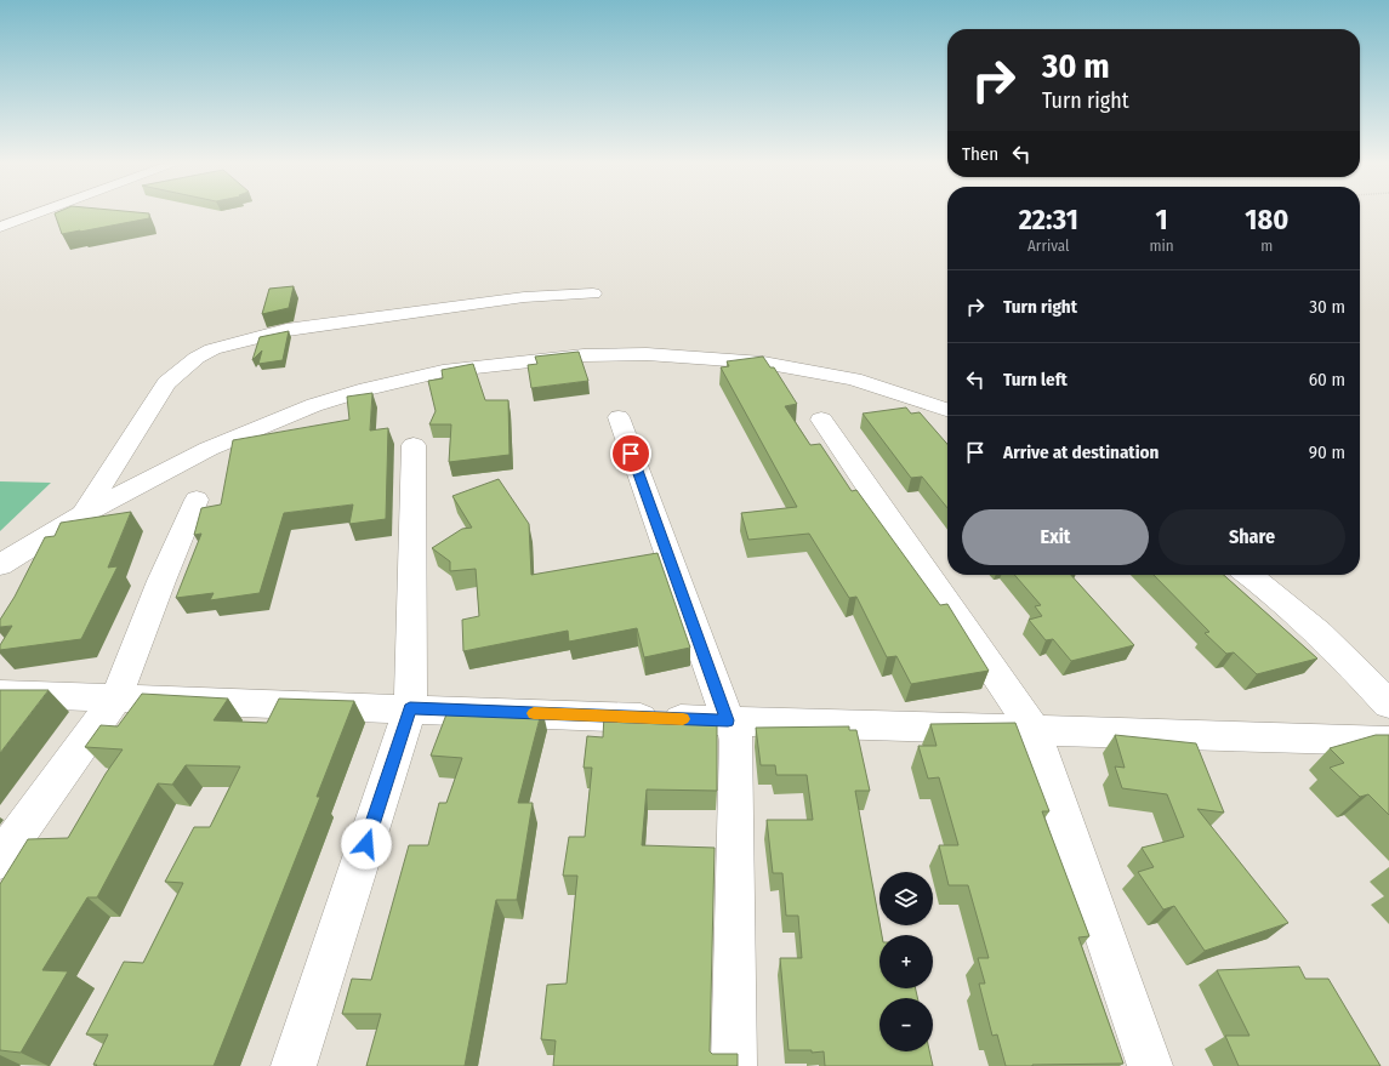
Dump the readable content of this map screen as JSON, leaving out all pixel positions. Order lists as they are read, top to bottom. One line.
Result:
{"page":{"turn":["30 m","Turn right"],"then":"Then","eta":["22:31","Arrival","1","min","180","m"],"list":[{"name":"Turn right","value":"30 m"},{"name":"Turn left","value":"60 m"},{"name":"Arrive at destination","value":"90 m"}],"buttons":["Exit","Share"],"map_buttons":["+","−"]}}
